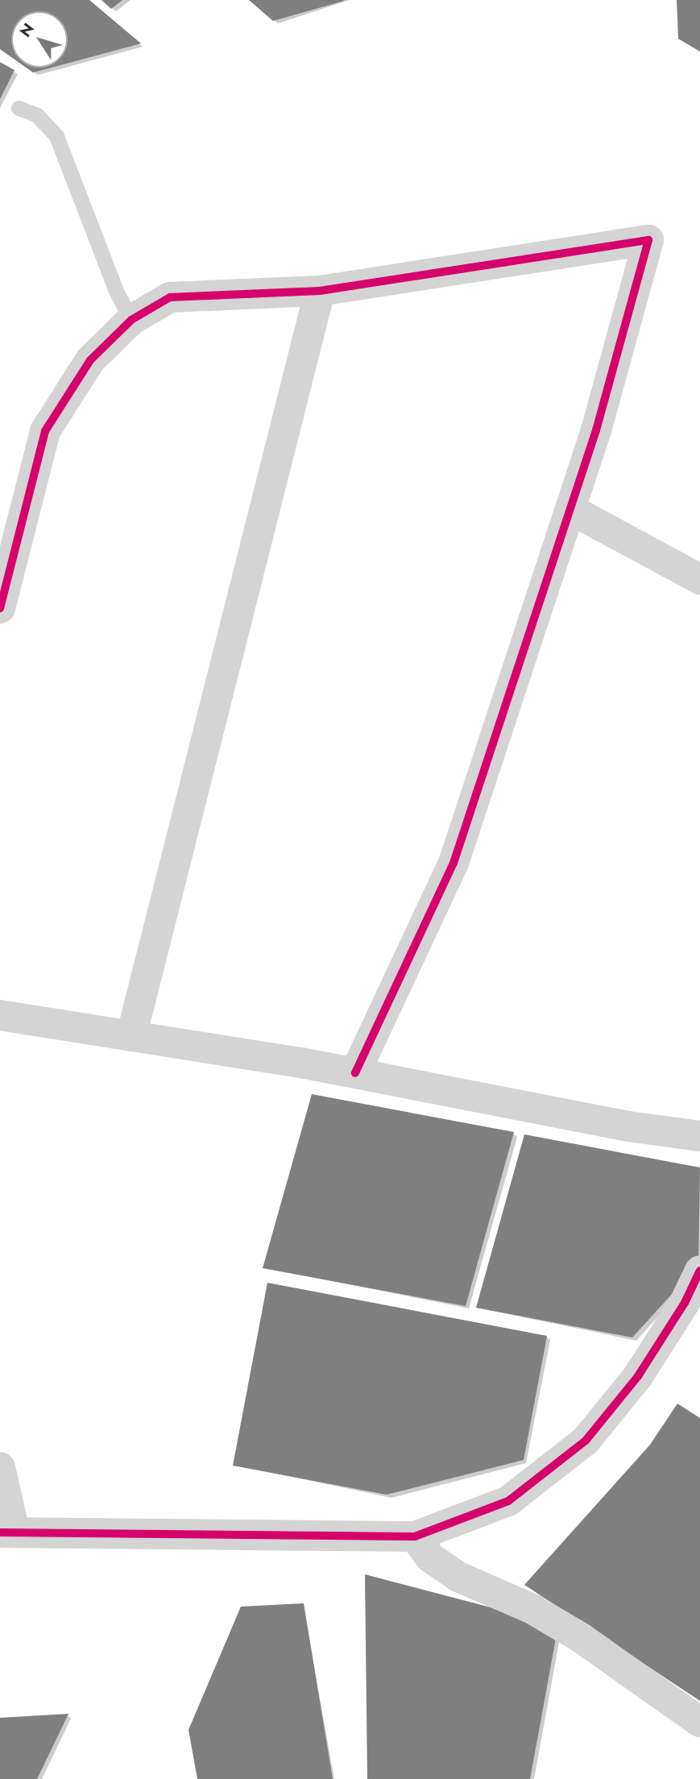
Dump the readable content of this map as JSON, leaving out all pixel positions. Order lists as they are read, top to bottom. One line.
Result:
{"north":"top left"}
